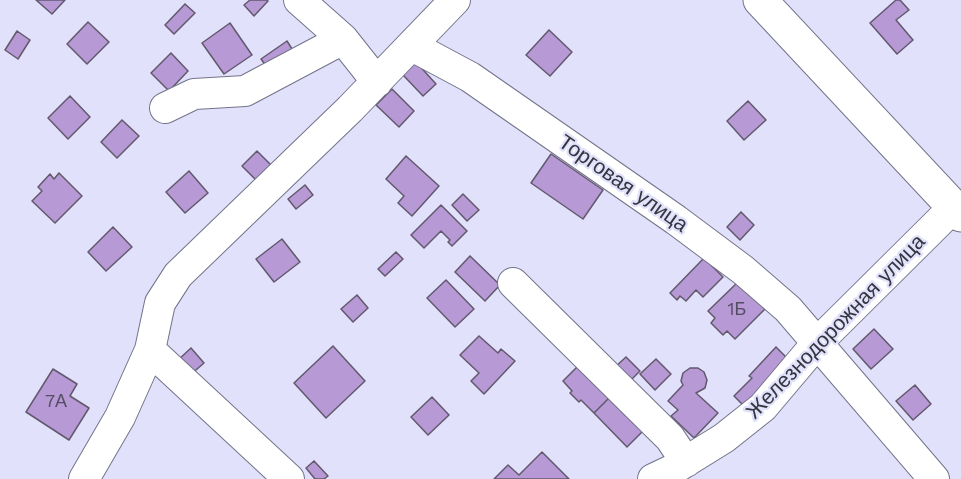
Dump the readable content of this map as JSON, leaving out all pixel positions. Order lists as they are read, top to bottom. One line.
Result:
{"streets":{"street":["Торговая улица","Железнодорожная улица"]},"crossings":[["Торговая улица","Железнодорожная улица"]],"house_numbers":["1Б","7А"]}
